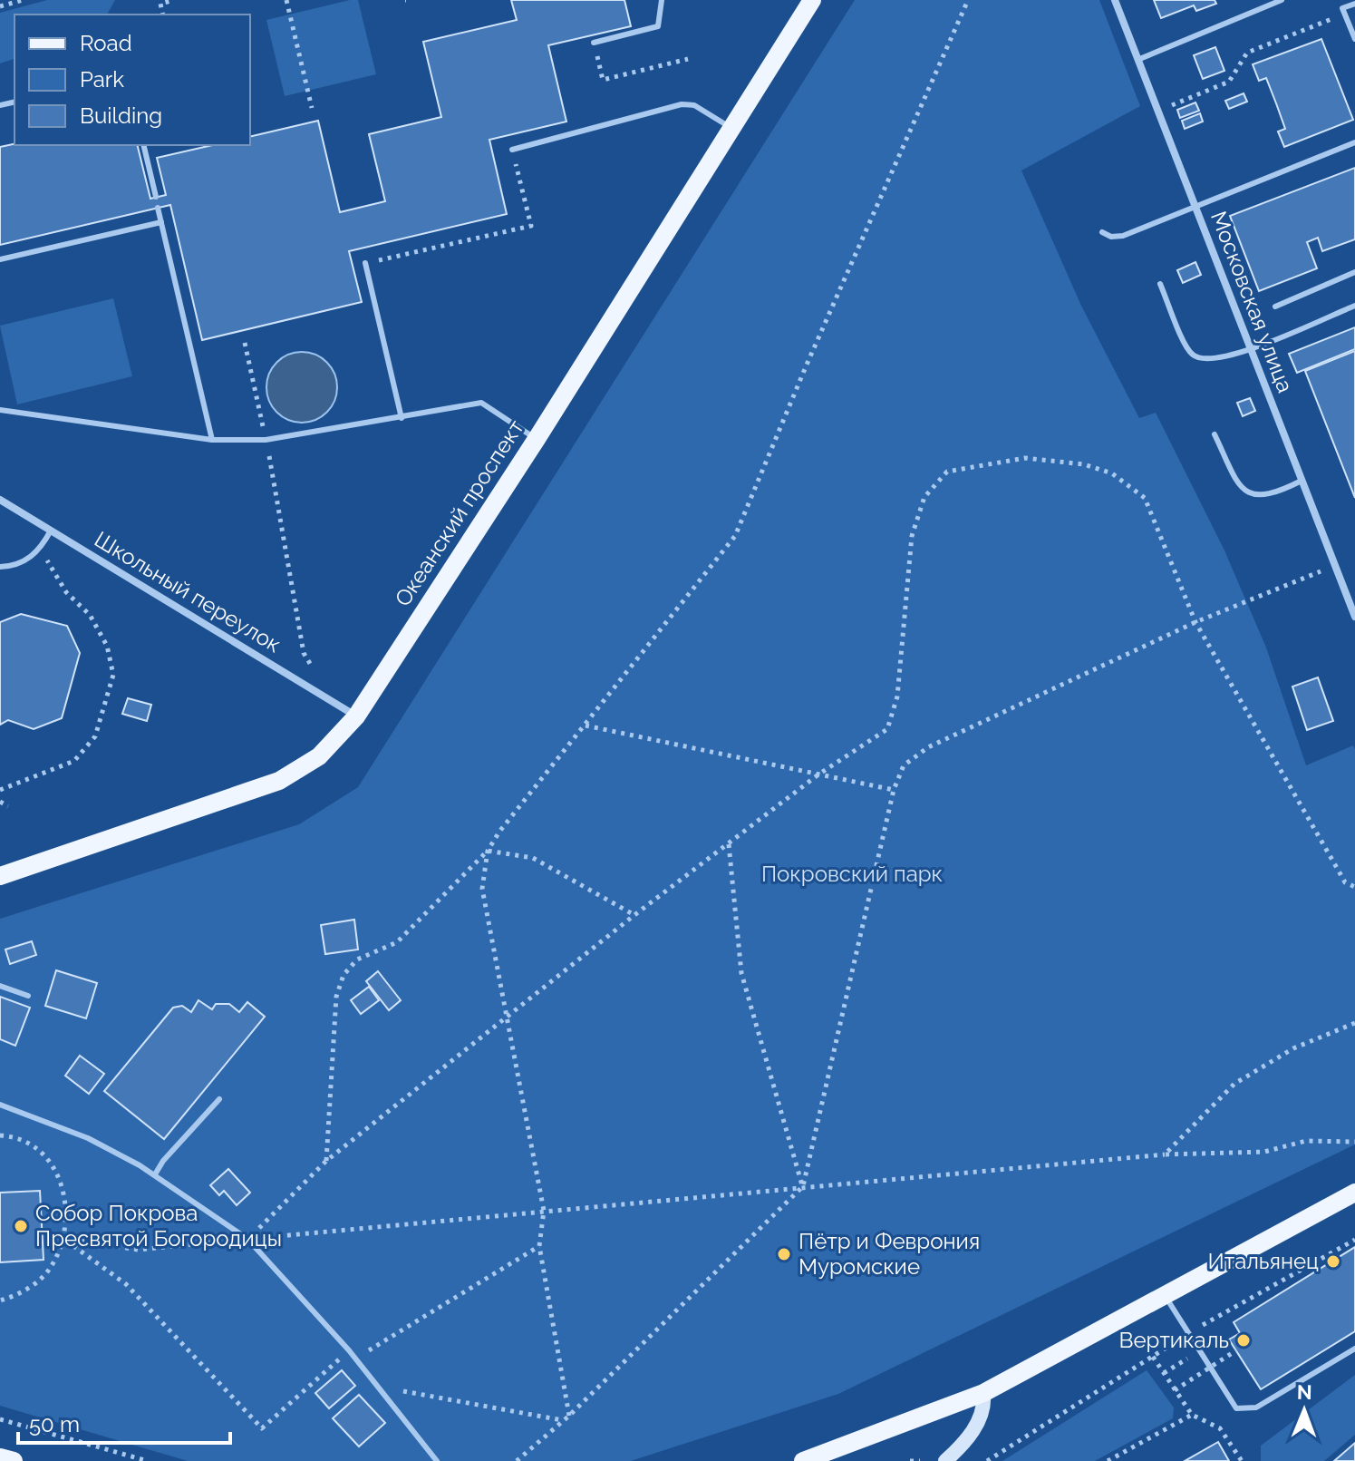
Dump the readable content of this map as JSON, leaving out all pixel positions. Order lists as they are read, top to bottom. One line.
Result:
{"streets":{"main road":["Океанский проспект"],"street":["Московская улица","Школьный переулок"]},"crossings":[["Океанский проспект","Школьный переулок"]],"parks":["Покровский парк"],"places":["Собор Покрова Пресвятой Богородицы","Пётр и Феврония Муромские","Итальянец","Вертикаль"],"legend":["Road","Park","Building"],"scale_bar":"50 m","north":"top"}
